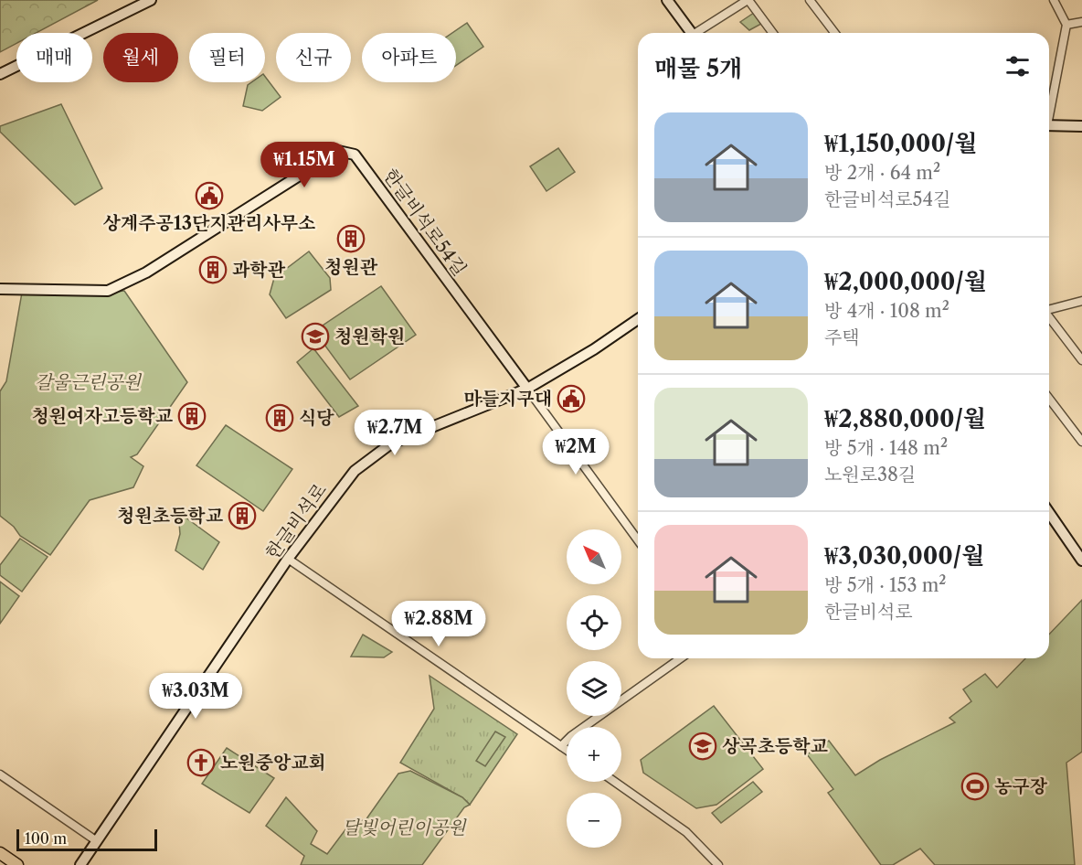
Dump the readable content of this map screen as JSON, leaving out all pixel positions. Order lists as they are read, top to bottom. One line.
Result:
{"streets":{"street":["한글비석로54길","한글비석로"]},"crossings":[["한글비석로54길","한글비석로"]],"parks":["갈울근린공원","달빛어린이공원"],"places":{"public building":["상계주공13단지관리사무소","마들지구대"],"building":["청원관","과학관","청원여자고등학교","식당","청원초등학교"],"school or university":["청원학원","상곡초등학교"],"church":["노원중앙교회"],"sports":["농구장"]},"scale_bar":"100 m","north":"top left","page":{"chip":["매매","월세","필터","신규","아파트"],"heading":"매물 5개","list":[{"name":"₩1,150,000/월","note":"방 2개 · 64 m² · 한글비석로54길"},{"name":"₩2,000,000/월","note":"방 4개 · 108 m² · 주택"},{"name":"₩2,880,000/월","note":"방 5개 · 148 m² · 노원로38길"},{"name":"₩3,030,000/월","note":"방 5개 · 153 m² · 한글비석로"}],"price":["₩1.15M","₩2.7M","₩2M","₩2.88M","₩3.03M"],"map_buttons":["+","−"],"scale":"100 m"}}
